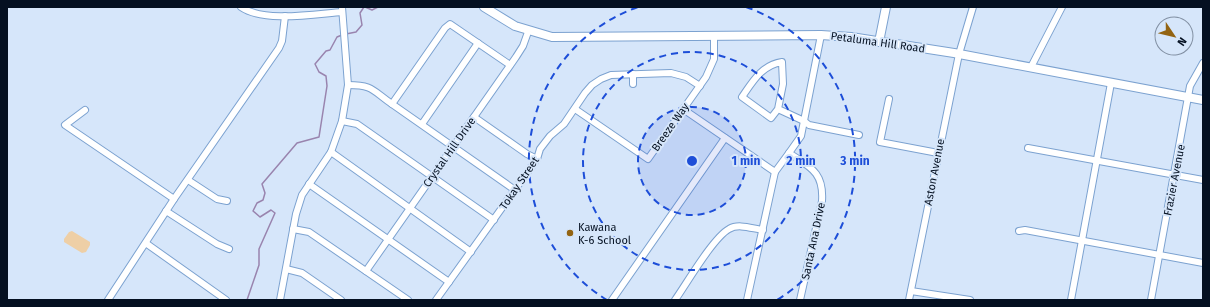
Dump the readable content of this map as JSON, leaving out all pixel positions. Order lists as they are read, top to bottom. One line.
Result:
{"streets":{"main road":["Petaluma Hill Road"],"street":["Breeze Way","Crystal Hill Drive","Aston Avenue","Frazier Avenue","Tokay Street","Santa Ana Drive"]},"crossings":[["Petaluma Hill Road","Breeze Way"],["Petaluma Hill Road","Crystal Hill Drive"],["Petaluma Hill Road","Aston Avenue"],["Petaluma Hill Road","Frazier Avenue"],["Breeze Way","Tokay Street"]],"places":["Kawana K-6 School"],"north":"bottom right","rings":["1 min","2 min","3 min"]}
